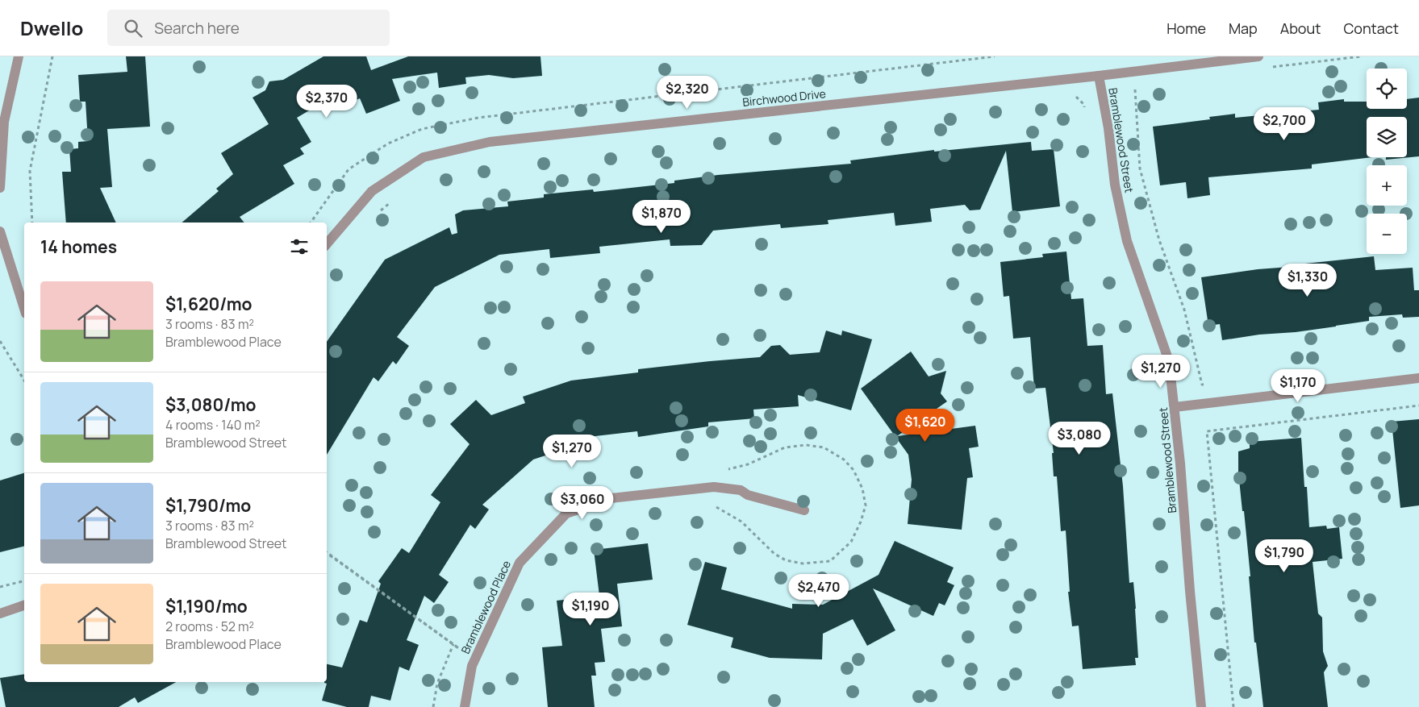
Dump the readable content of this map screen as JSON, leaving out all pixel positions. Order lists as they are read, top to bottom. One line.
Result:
{"streets":{"street":["Birchwood Drive","Bramblewood Street","Bramblewood Place"]},"crossings":[["Birchwood Drive","Bramblewood Street"]],"page":{"header":"Dwello","search":"Search here","nav":["Home","Map","About","Contact"],"map_buttons":["+","−"],"price":["$2,320","$2,370","$2,700","$1,870","$1,330","$1,270","$1,170","$1,620","$3,080","$1,270","$3,060","$1,790","$2,470","$1,190"],"heading":"14 homes","list":[{"name":"$1,620/mo","note":"3 rooms · 83 m² · Bramblewood Place"},{"name":"$3,080/mo","note":"4 rooms · 140 m² · Bramblewood Street"},{"name":"$1,790/mo","note":"3 rooms · 83 m² · Bramblewood Street"},{"name":"$1,190/mo","note":"2 rooms · 52 m² · Bramblewood Place"}]}}
